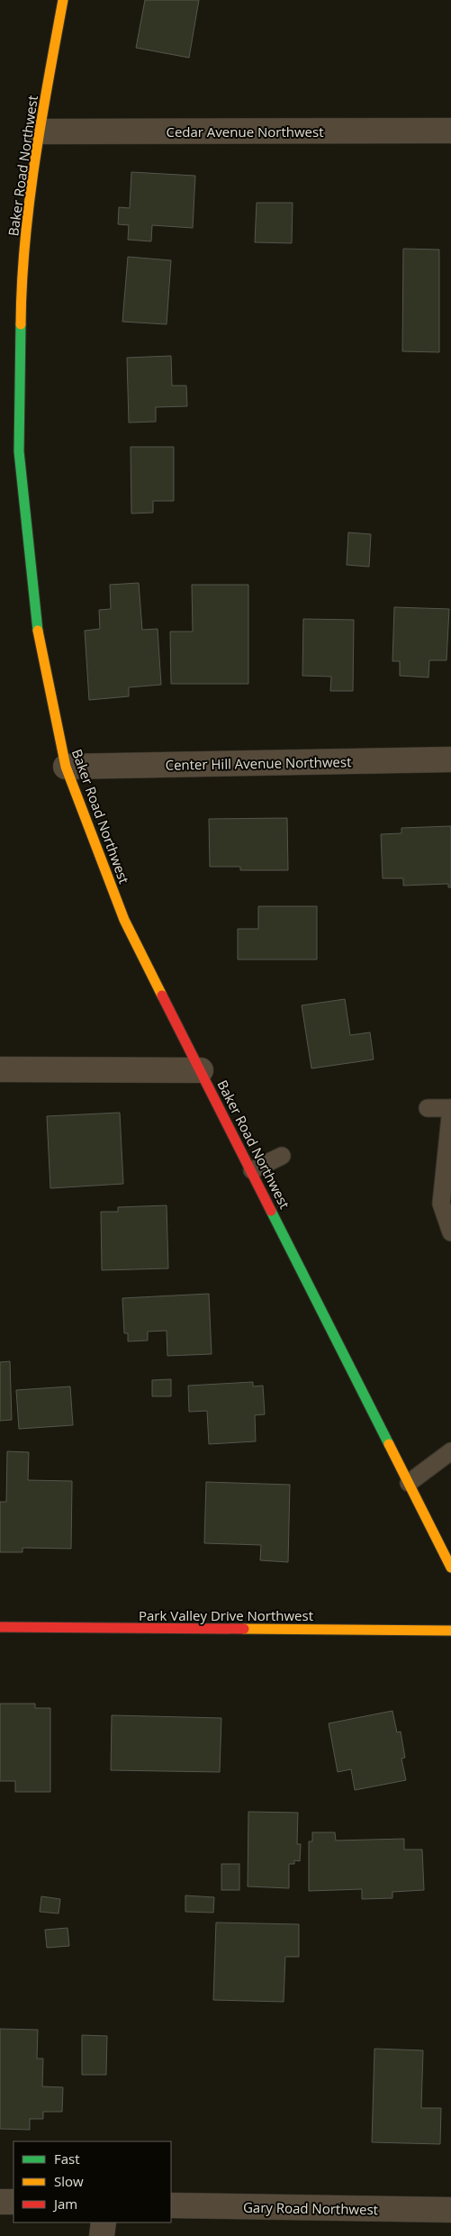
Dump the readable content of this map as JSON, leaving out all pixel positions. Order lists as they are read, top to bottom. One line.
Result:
{"streets":{"street":["Cedar Avenue Northwest","Baker Road Northwest","Center Hill Avenue Northwest","Park Valley Drive Northwest","Gary Road Northwest"]},"crossings":[["Cedar Avenue Northwest","Baker Road Northwest"],["Baker Road Northwest","Center Hill Avenue Northwest"]],"legend":["Fast","Slow","Jam"]}
